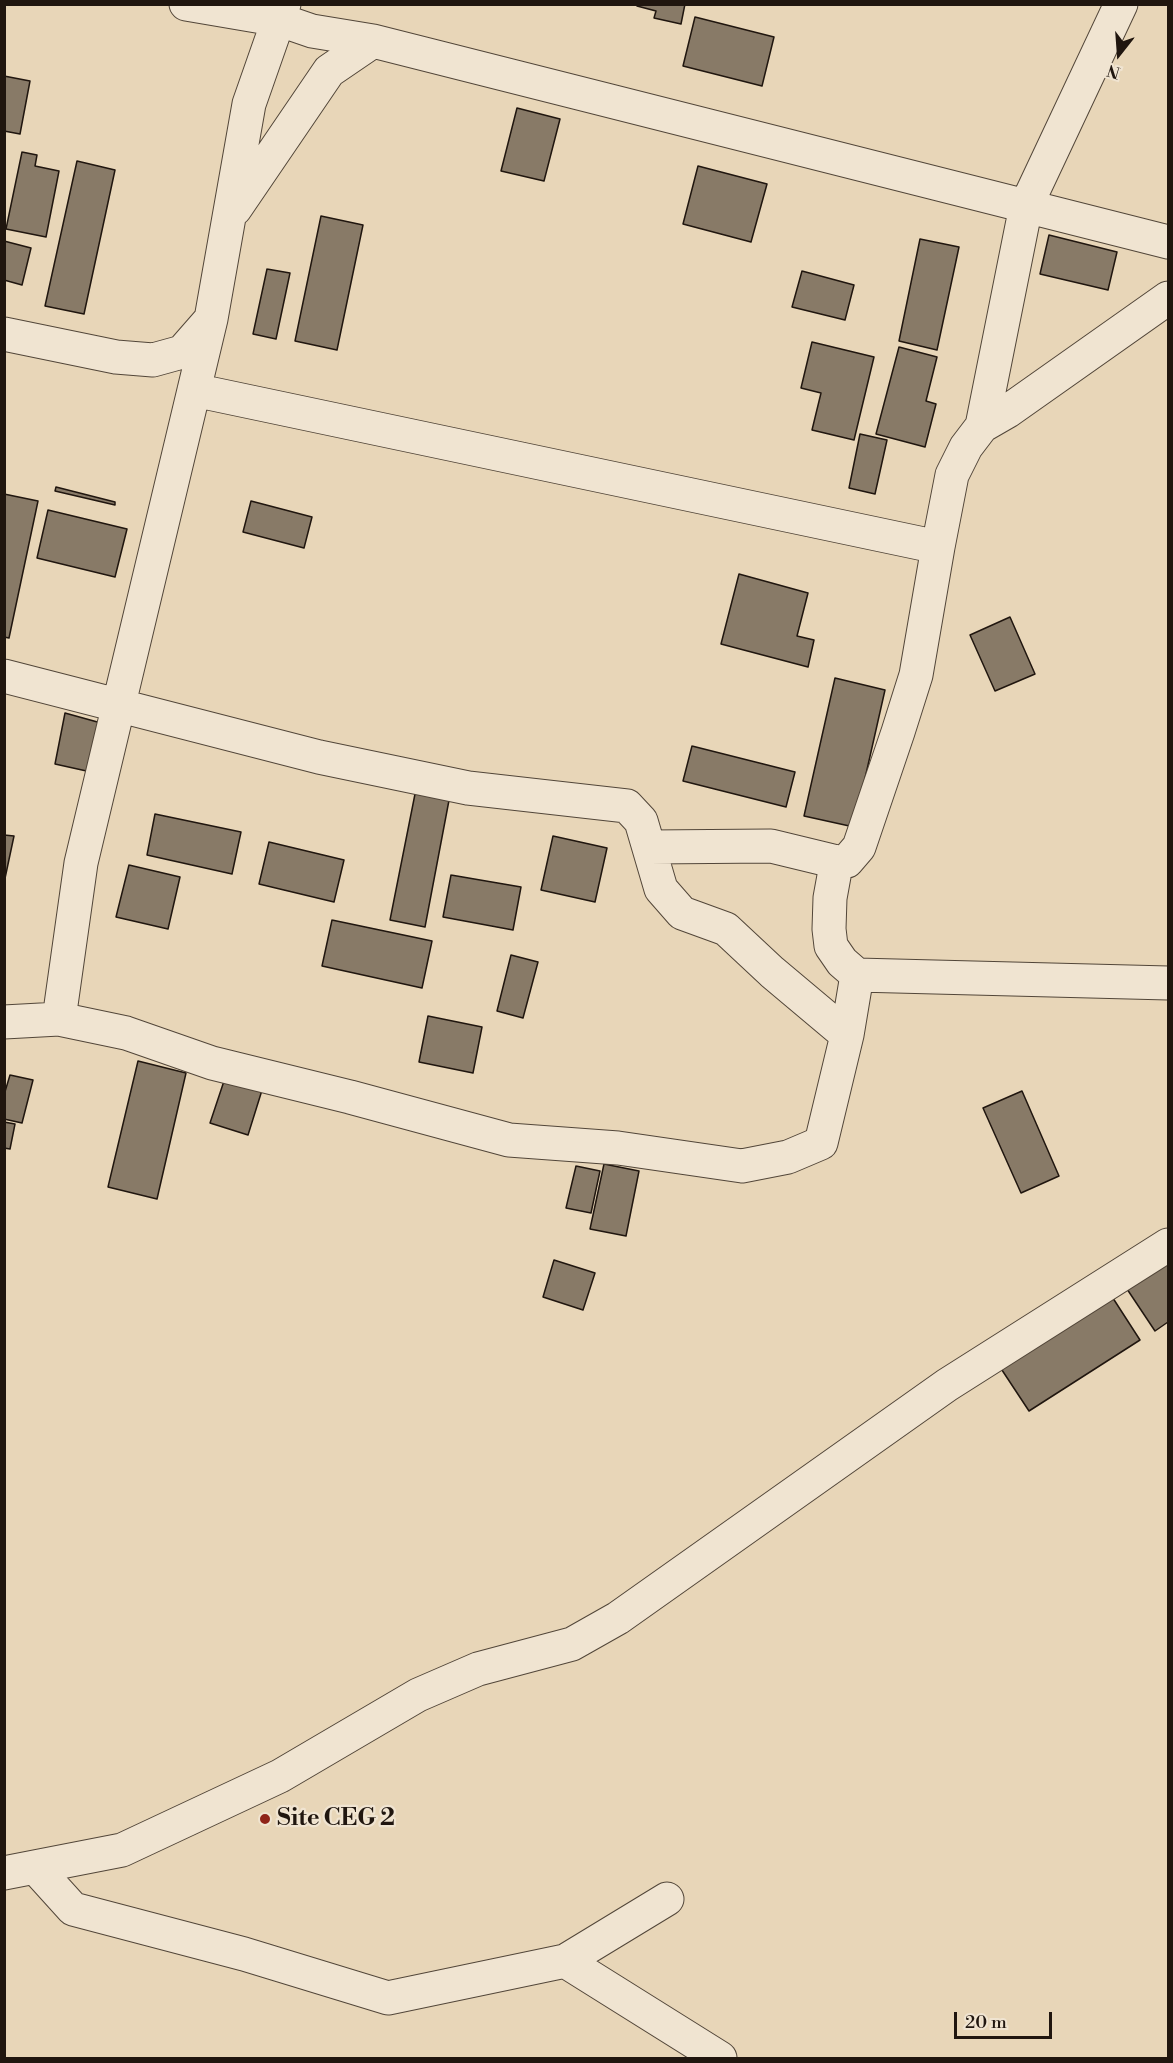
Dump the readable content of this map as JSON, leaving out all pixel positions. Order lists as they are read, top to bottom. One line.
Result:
{"places":["Site CEG 2"],"scale_bar":"20 m","north":"bottom"}
